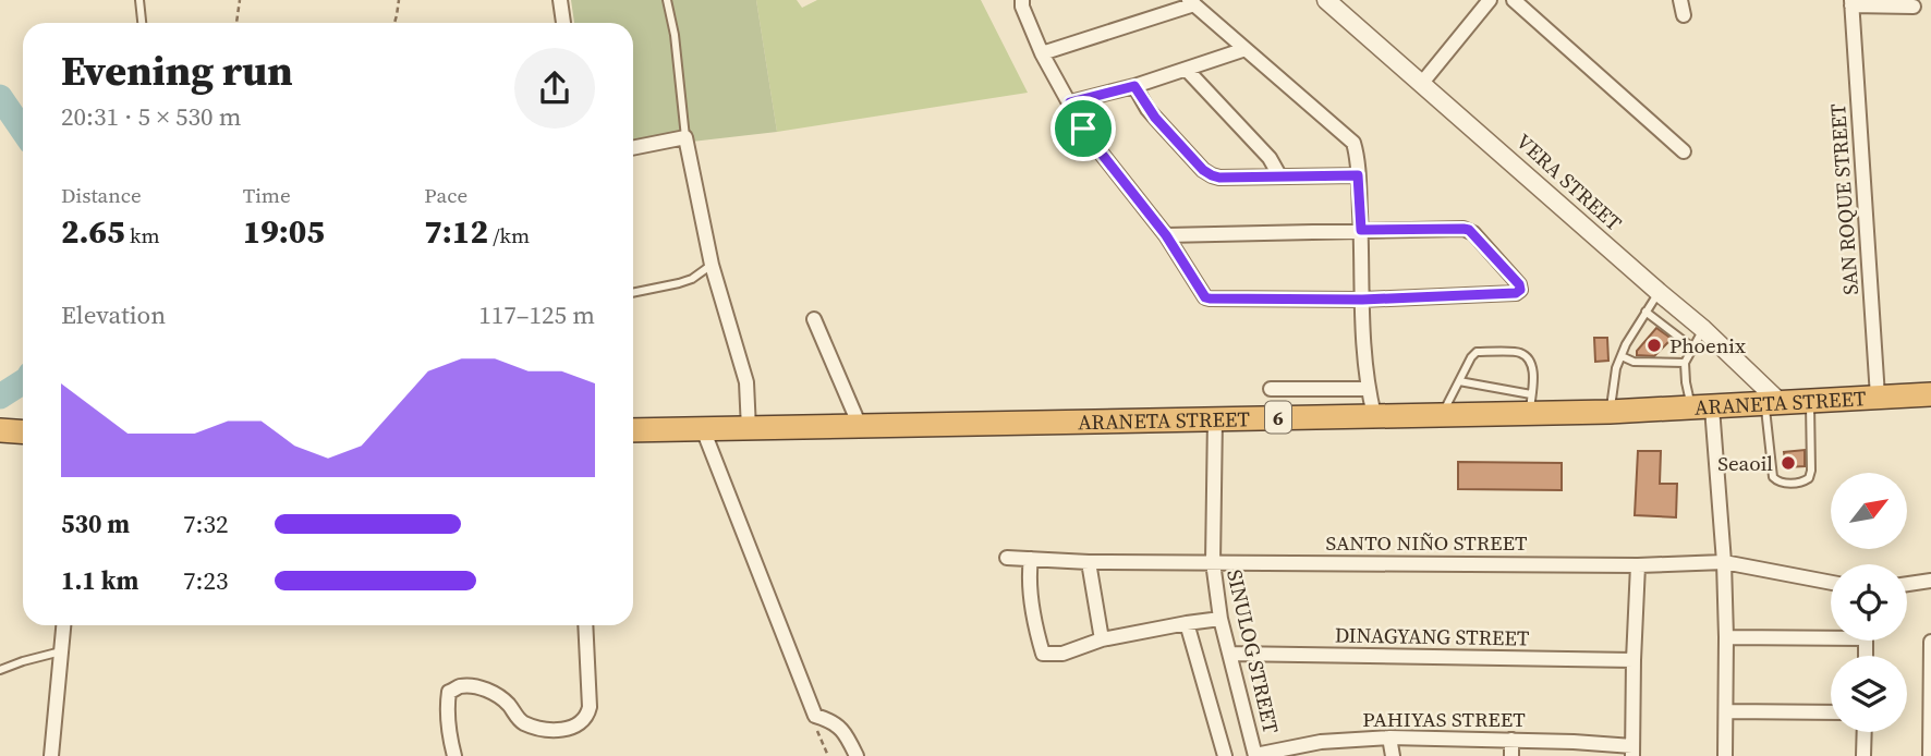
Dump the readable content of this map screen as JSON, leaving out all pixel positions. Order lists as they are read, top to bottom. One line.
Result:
{"streets":{"highway":["ARANETA STREET","6"],"street":["VERA STREET","SAN ROQUE STREET","SANTO NIÑO STREET","DINAGYANG STREET","SINULOG STREET","PAHIYAS STREET"]},"crossings":[["VERA STREET","ARANETA STREET"],["SAN ROQUE STREET","ARANETA STREET"],["ARANETA STREET","SINULOG STREET"],["SANTO NIÑO STREET","SINULOG STREET"],["DINAGYANG STREET","SINULOG STREET"],["SINULOG STREET","PAHIYAS STREET"]],"places":["Phoenix","Seaoil"],"north":"top right","page":{"heading":["Evening run","20:31 · 5 × 530 m"],"stats":[["Distance","2.65 km"],["Time","19:05"],["Pace","7:12 /km"]],"chart":["Elevation","117–125 m"],"list":[{"name":"530 m","note":"7:32"},{"name":"1.1 km","note":"7:23"}]}}
